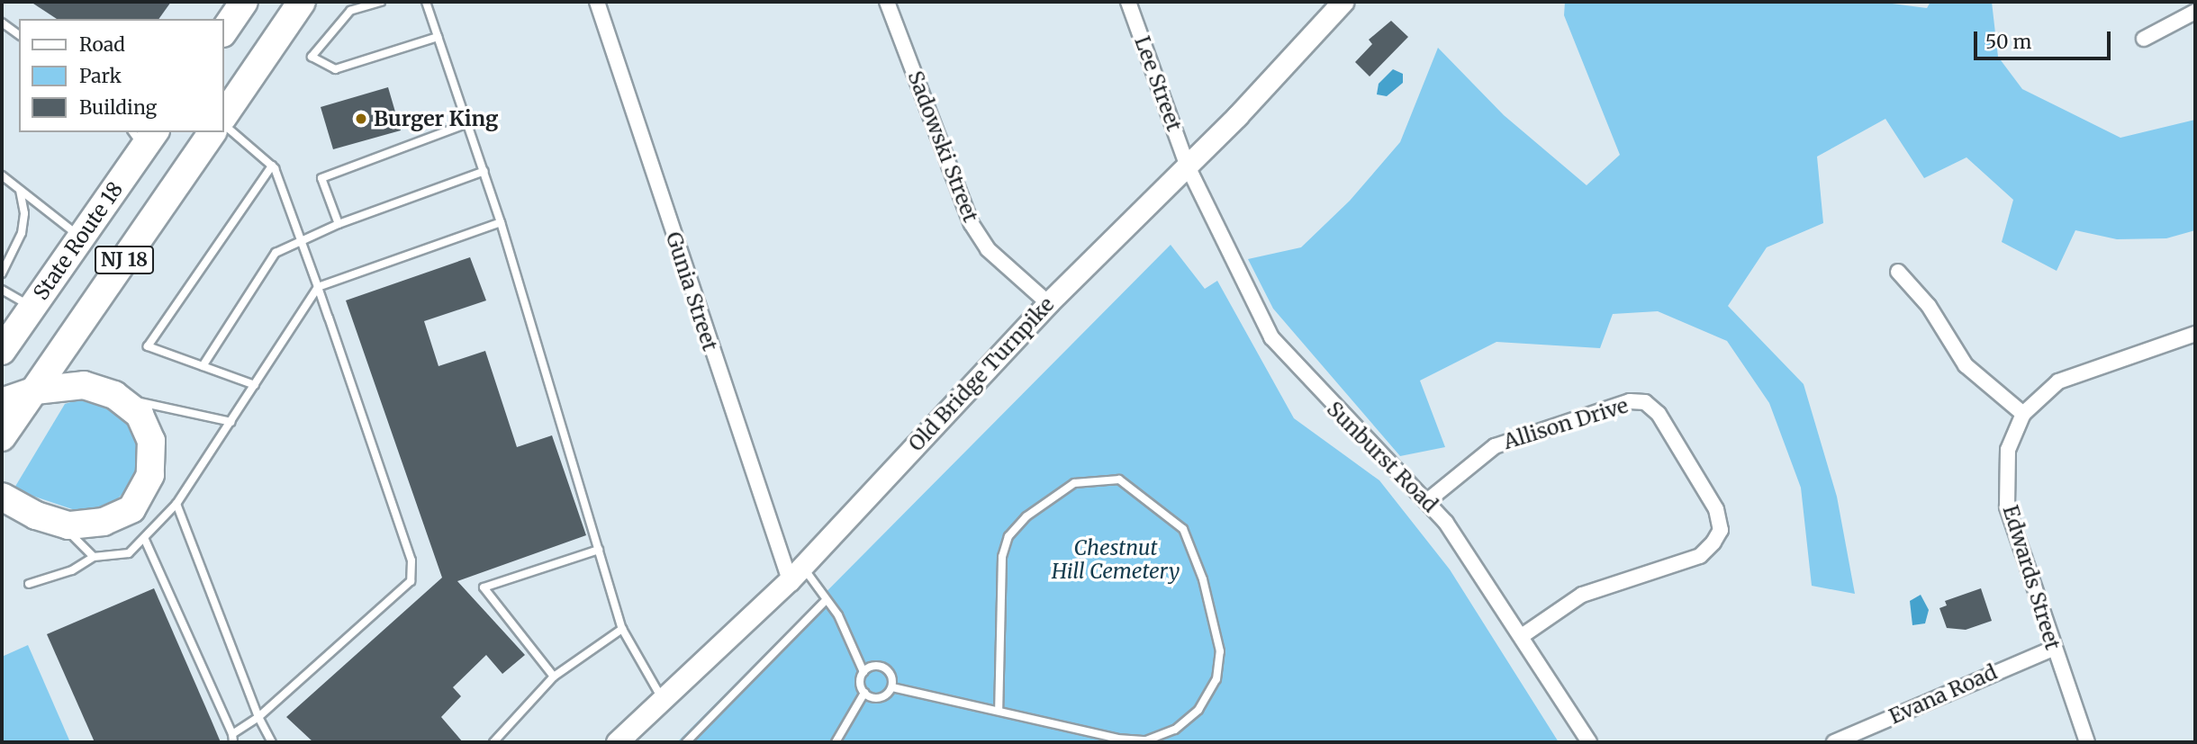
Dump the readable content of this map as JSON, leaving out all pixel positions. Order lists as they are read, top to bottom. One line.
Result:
{"streets":{"highway":["State Route 18","NJ 18"],"street":["Lee Street","Sadowski Street","Gunia Street","Old Bridge Turnpike","Allison Drive","Sunburst Road","Edwards Street","Evana Road"]},"crossings":[["Lee Street","Old Bridge Turnpike"],["Lee Street","Sunburst Road"],["Sadowski Street","Old Bridge Turnpike"],["Gunia Street","Old Bridge Turnpike"],["Old Bridge Turnpike","Sunburst Road"],["Allison Drive","Sunburst Road"],["Edwards Street","Evana Road"]],"parks":["Chestnut Hill Cemetery"],"places":["Burger King"],"legend":["Road","Park","Building"],"scale_bar":"50 m"}
